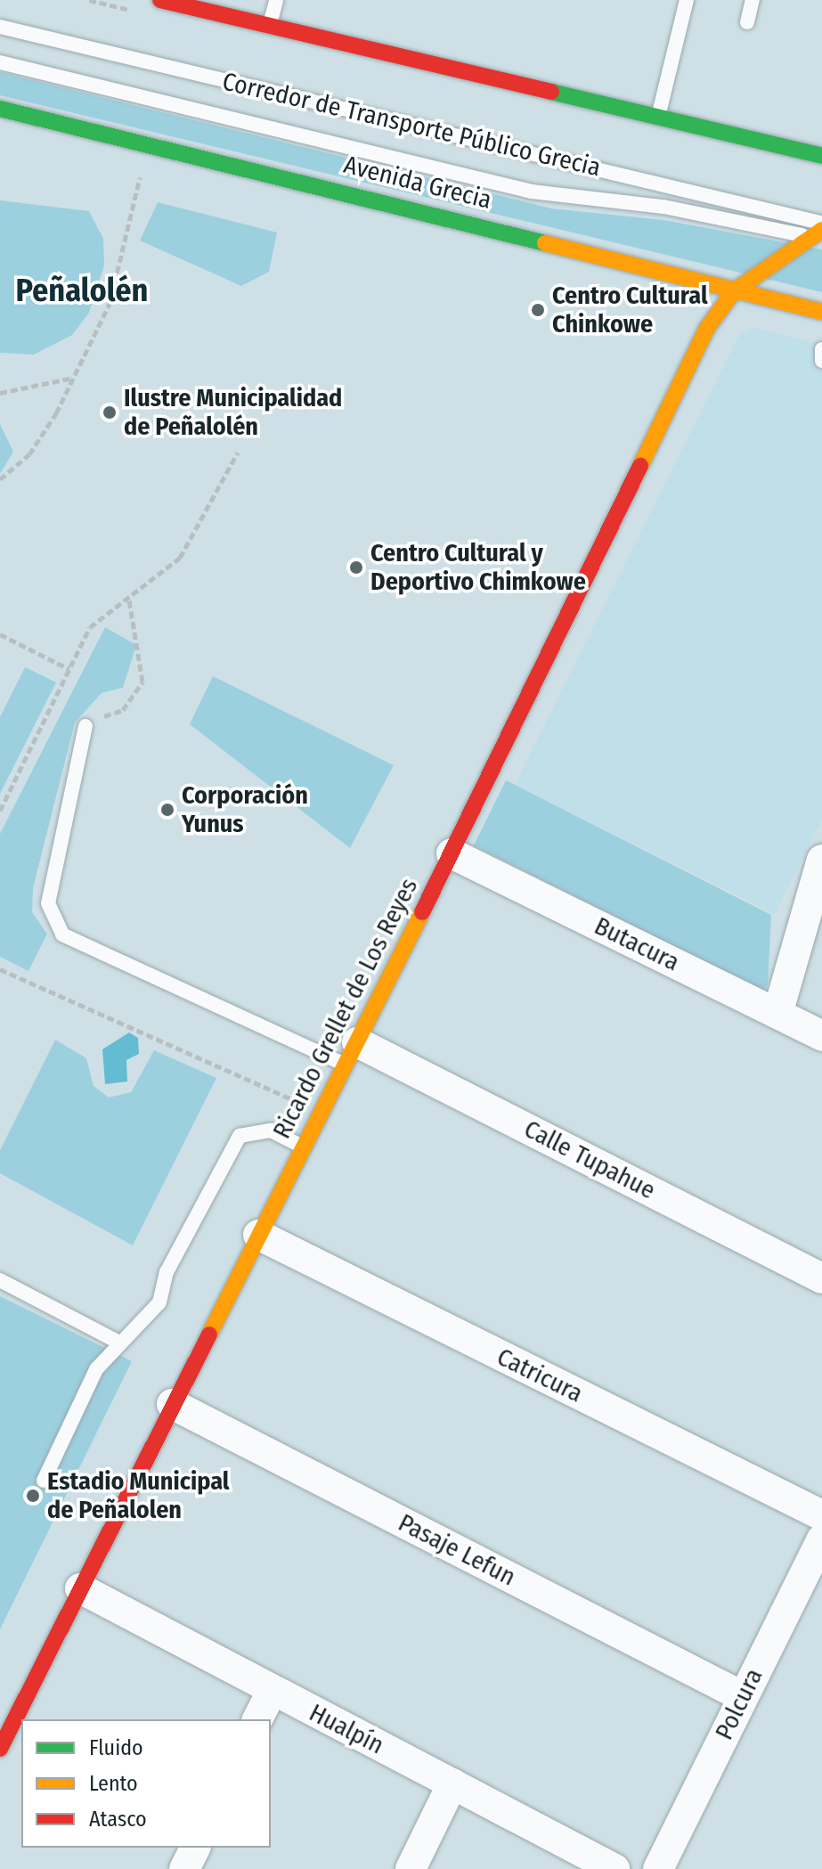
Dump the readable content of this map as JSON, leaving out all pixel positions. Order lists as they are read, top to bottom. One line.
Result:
{"streets":{"street":["Avenida Grecia","Butacura","Ricardo Grellet de Los Reyes","Calle Tupahue","Catricura","Pasaje Lefun","Polcura","Hualpín"],"lane":["Corredor de Transporte Público Grecia"]},"crossings":[["Avenida Grecia","Ricardo Grellet de Los Reyes"],["Butacura","Ricardo Grellet de Los Reyes"],["Ricardo Grellet de Los Reyes","Calle Tupahue"],["Ricardo Grellet de Los Reyes","Catricura"],["Ricardo Grellet de Los Reyes","Pasaje Lefun"],["Ricardo Grellet de Los Reyes","Hualpín"],["Pasaje Lefun","Polcura"]],"districts":["Peñalolén"],"places":["Centro Cultural Chinkowe","Ilustre Municipalidad de Peñalolén","Centro Cultural y Deportivo Chimkowe","Corporación Yunus","Estadio Municipal de Peñalolen"],"legend":["Fluido","Lento","Atasco"]}
